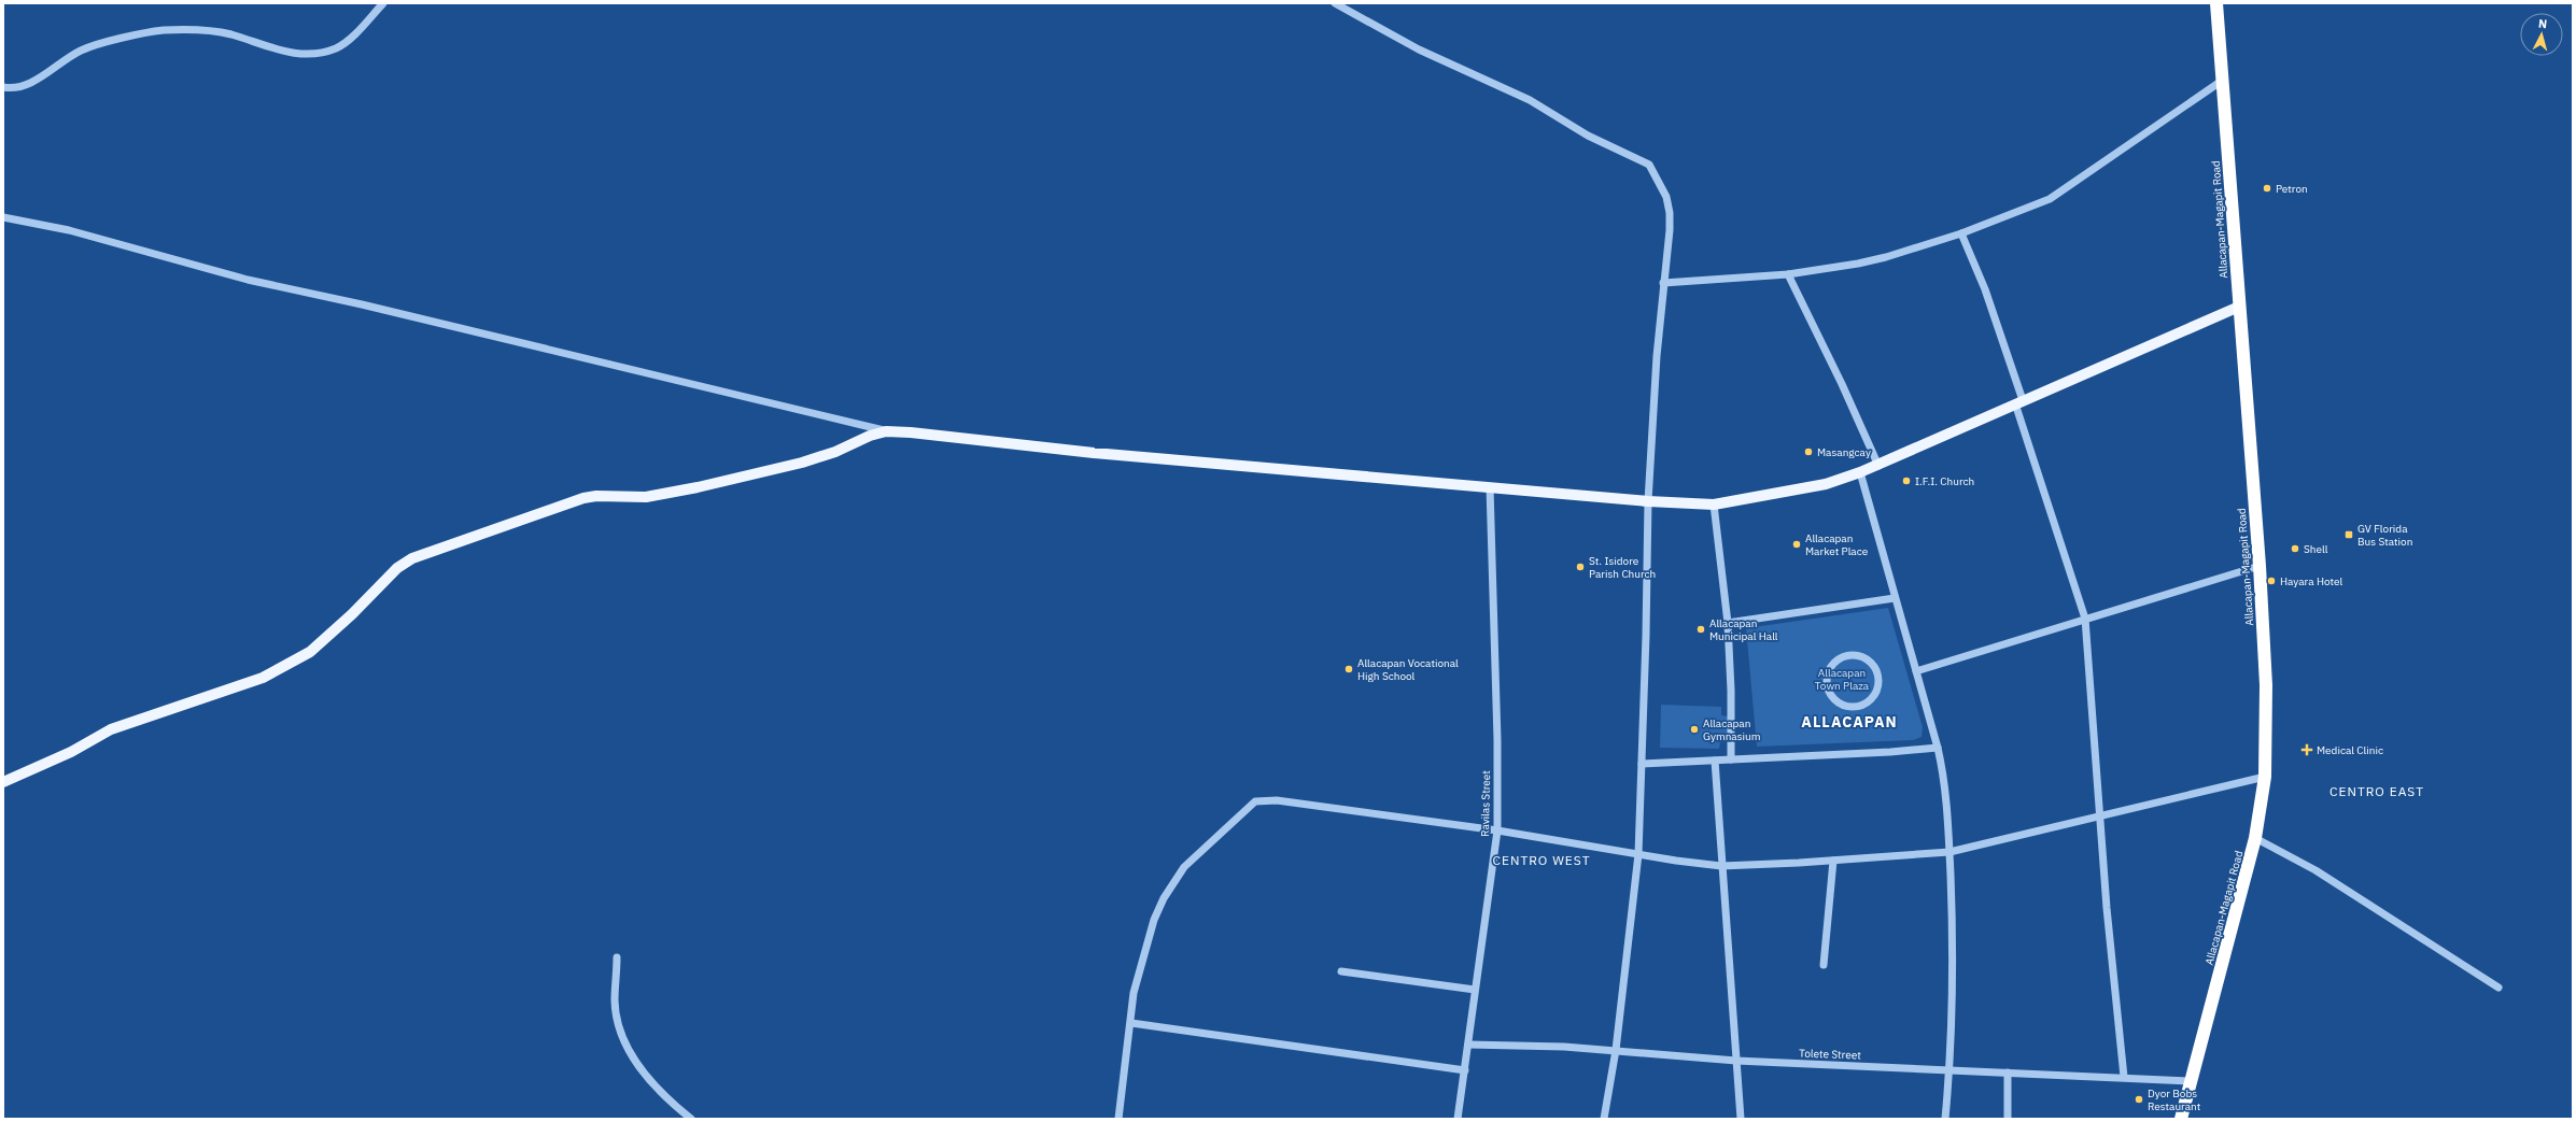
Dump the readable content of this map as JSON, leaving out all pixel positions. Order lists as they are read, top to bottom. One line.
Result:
{"streets":{"highway":["Allacapan-Magapit Road"],"street":["Ravilas Street","Tolete Street"]},"crossings":[["Allacapan-Magapit Road","Tolete Street"],["Ravilas Street","Tolete Street"]],"districts":["ALLACAPAN","CENTRO EAST","CENTRO WEST"],"parks":["Allacapan Town Plaza"],"places":{"other":["Petron","Masangcay","I.F.I. Church","Allacapan Market Place","Shell","St. Isidore Parish Church","Hayara Hotel","Allacapan Municipal Hall","Allacapan Vocational High School","Allacapan Gymnasium","Dyor Bobs Restaurant"],"transit":["GV Florida Bus Station"],"health":["Medical Clinic"]},"north":"top"}
